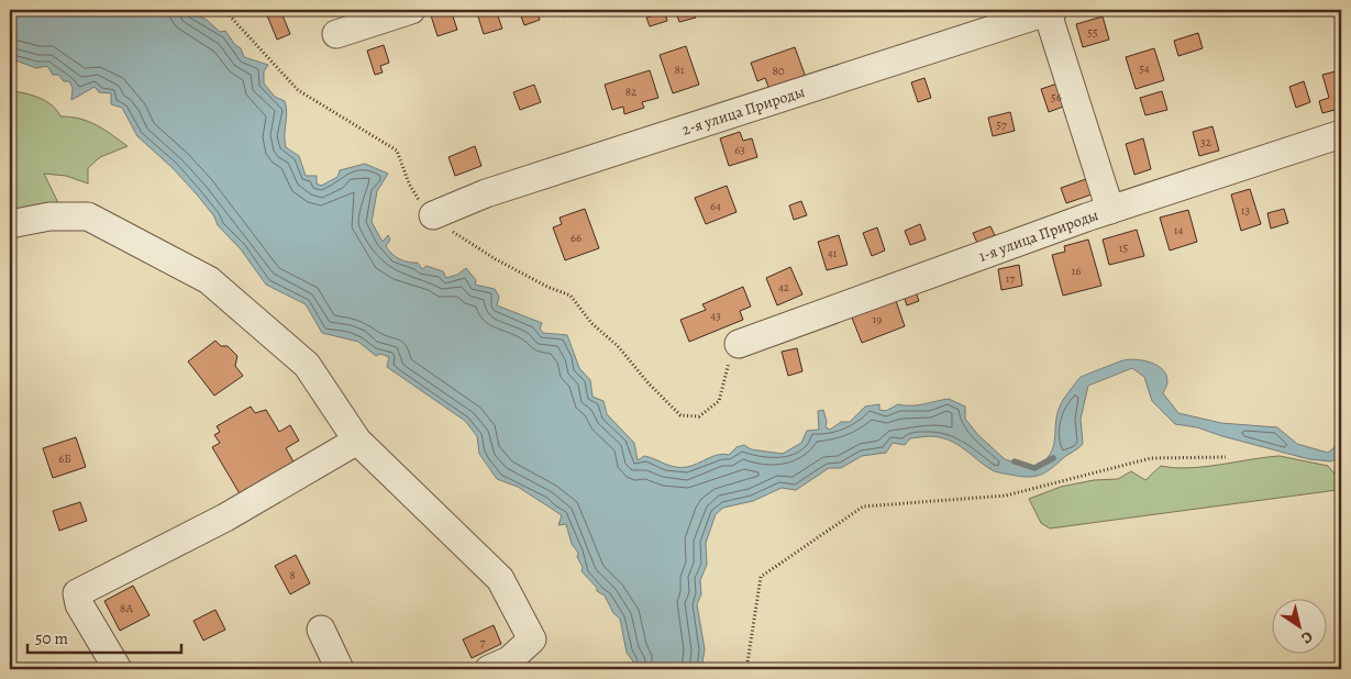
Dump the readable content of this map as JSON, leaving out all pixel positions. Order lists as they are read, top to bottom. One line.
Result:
{"streets":{"lane":["2-я улица Природы","1-я улица Природы"]},"house_numbers":["55","54","81","80","82","56","57","32","63","64","13","14","66","15","41","16","17","42","43","19","6Б","8","8А","7"],"scale_bar":"50 m","north":"bottom right"}
